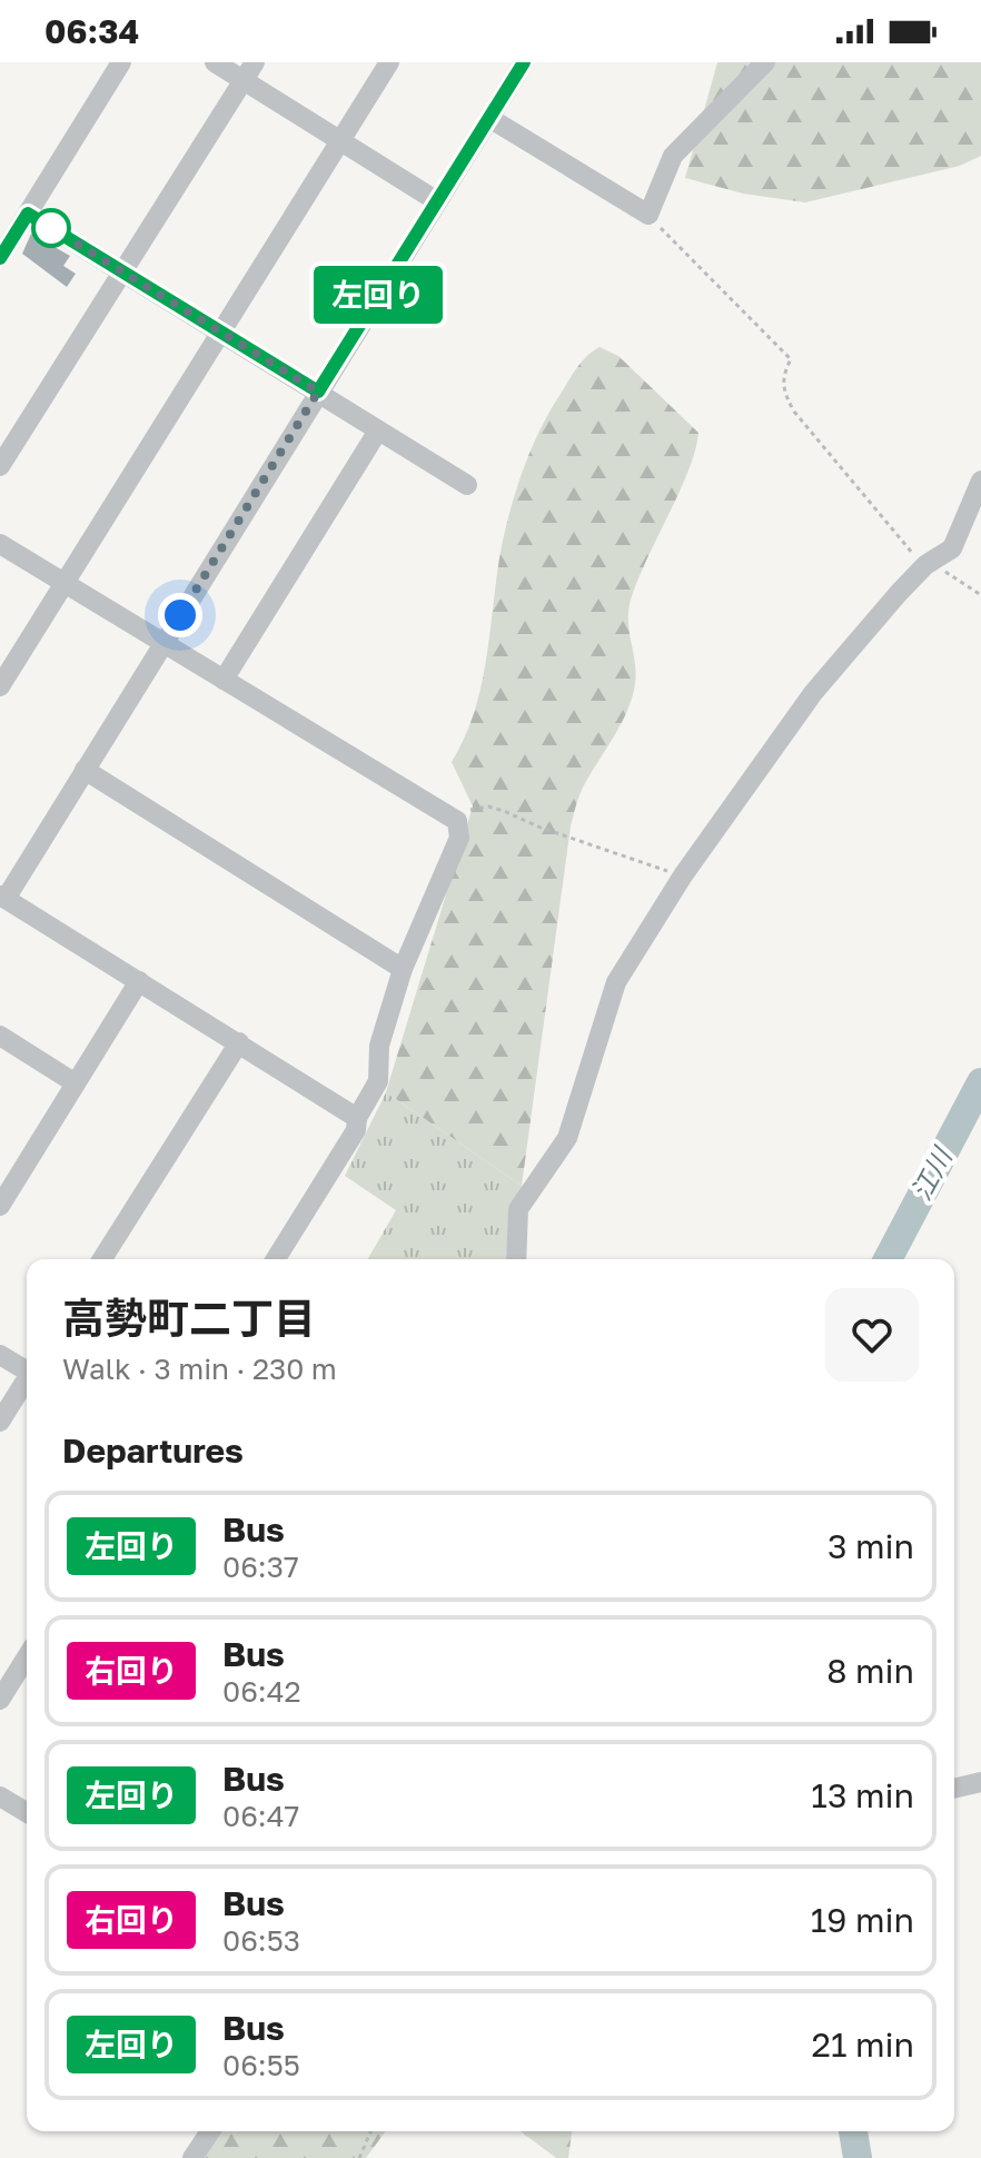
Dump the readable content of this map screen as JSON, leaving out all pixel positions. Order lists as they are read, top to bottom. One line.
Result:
{"water":["江川"],"lines":["bus line 左回り"],"page":{"status":"06:34","on_map":"左回り","heading":[["高勢町二丁目","Walk · 3 min · 230 m"],"Departures"],"list":[{"mark":"左回り","name":"Bus","note":"06:37","value":"3 min"},{"mark":"右回り","name":"Bus","note":"06:42","value":"8 min"},{"mark":"左回り","name":"Bus","note":"06:47","value":"13 min"},{"mark":"右回り","name":"Bus","note":"06:53","value":"19 min"},{"mark":"左回り","name":"Bus","note":"06:55","value":"21 min"}]}}
